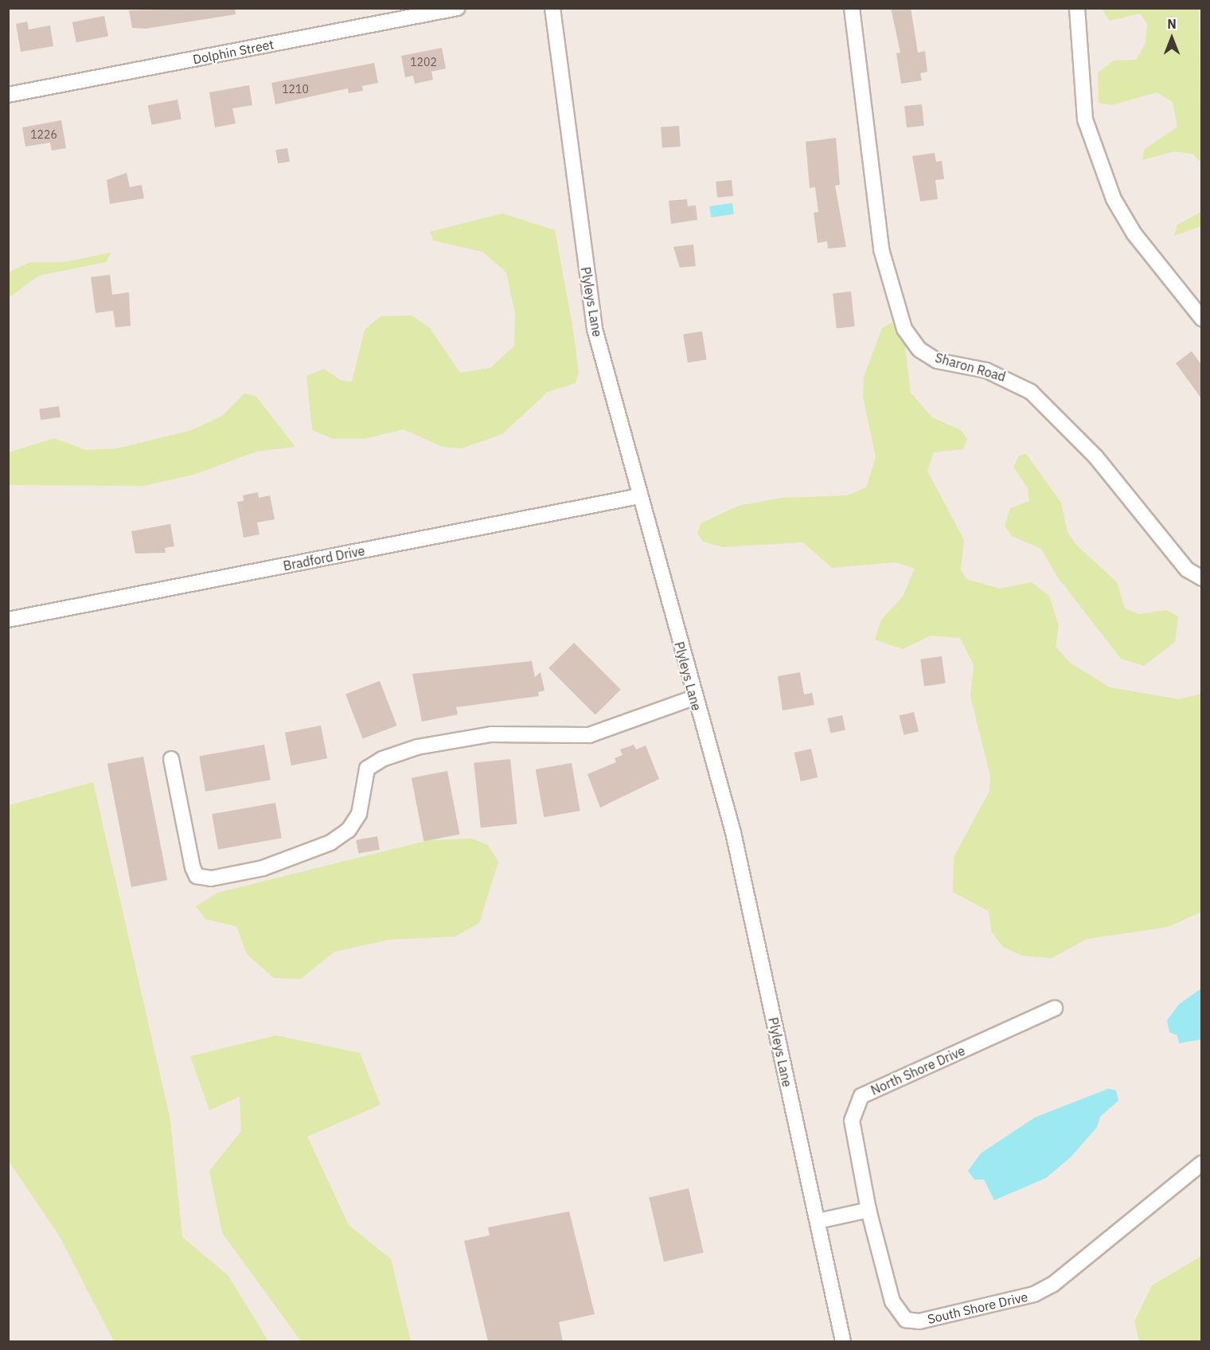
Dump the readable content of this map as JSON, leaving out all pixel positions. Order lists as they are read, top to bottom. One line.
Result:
{"streets":{"street":["Dolphin Street","Plyleys Lane","Sharon Road","Bradford Drive","North Shore Drive","South Shore Drive"]},"crossings":[["Plyleys Lane","Bradford Drive"],["North Shore Drive","South Shore Drive"]],"house_numbers":["1202","1210","1226"],"north":"top"}
